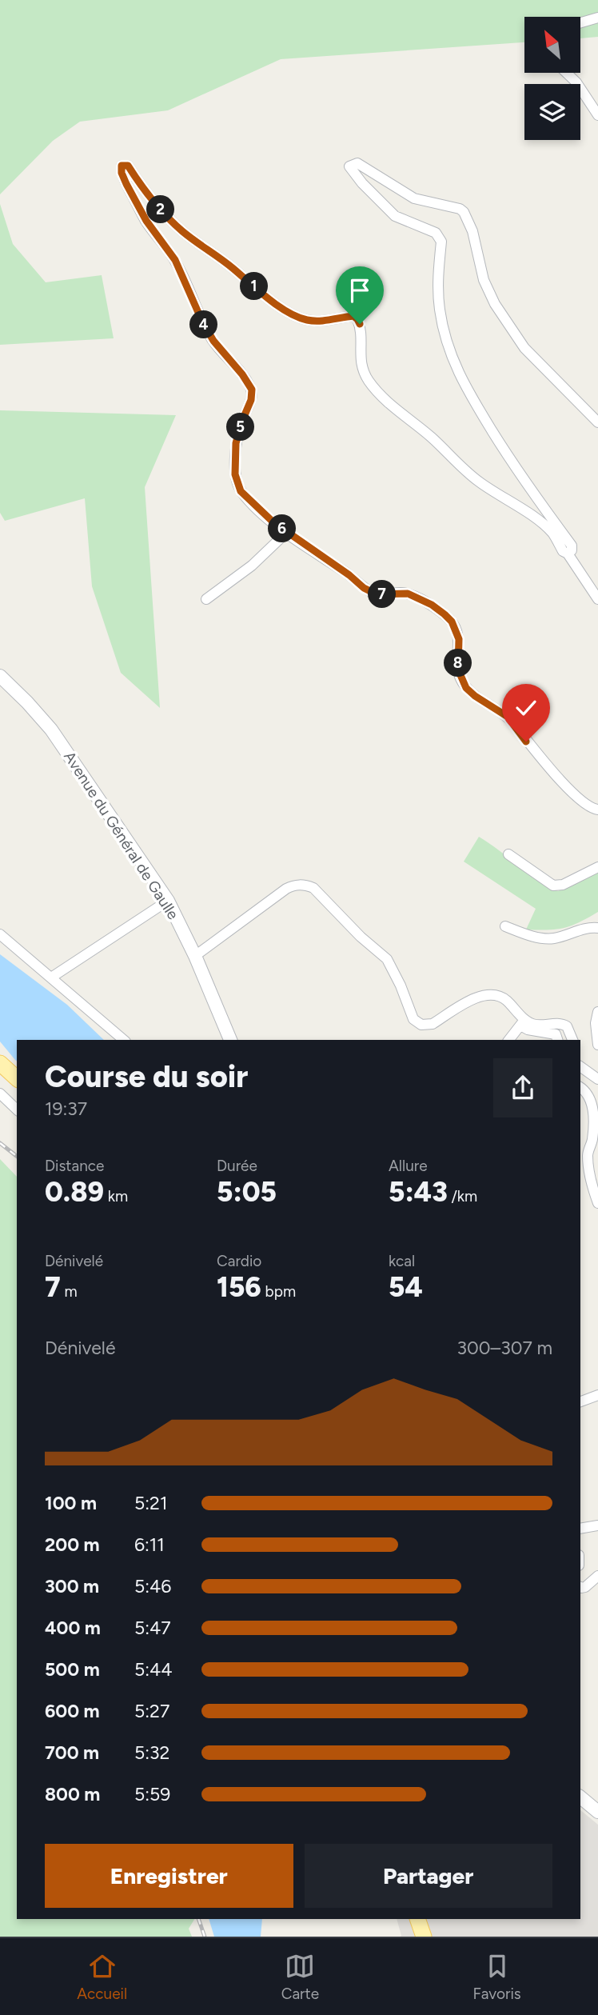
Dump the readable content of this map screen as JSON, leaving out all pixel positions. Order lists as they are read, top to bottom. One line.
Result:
{"streets":{"street":["Avenue du Général de Gaulle"]},"north":"top left","page":{"pins":["2","1","4","5","6","7","8"],"heading":["Course du soir","19:37"],"stats":[["Distance","0.89 km"],["Durée","5:05"],["Allure","5:43 /km"],["Dénivelé","7 m"],["Cardio","156 bpm"],["kcal","54"]],"chart":["Dénivelé","300–307 m"],"list":[{"name":"100 m","note":"5:21"},{"name":"200 m","note":"6:11"},{"name":"300 m","note":"5:46"},{"name":"400 m","note":"5:47"},{"name":"500 m","note":"5:44"},{"name":"600 m","note":"5:27"},{"name":"700 m","note":"5:32"},{"name":"800 m","note":"5:59"}],"buttons":["Enregistrer","Partager"],"tabs":["Accueil","Carte","Favoris"]}}
